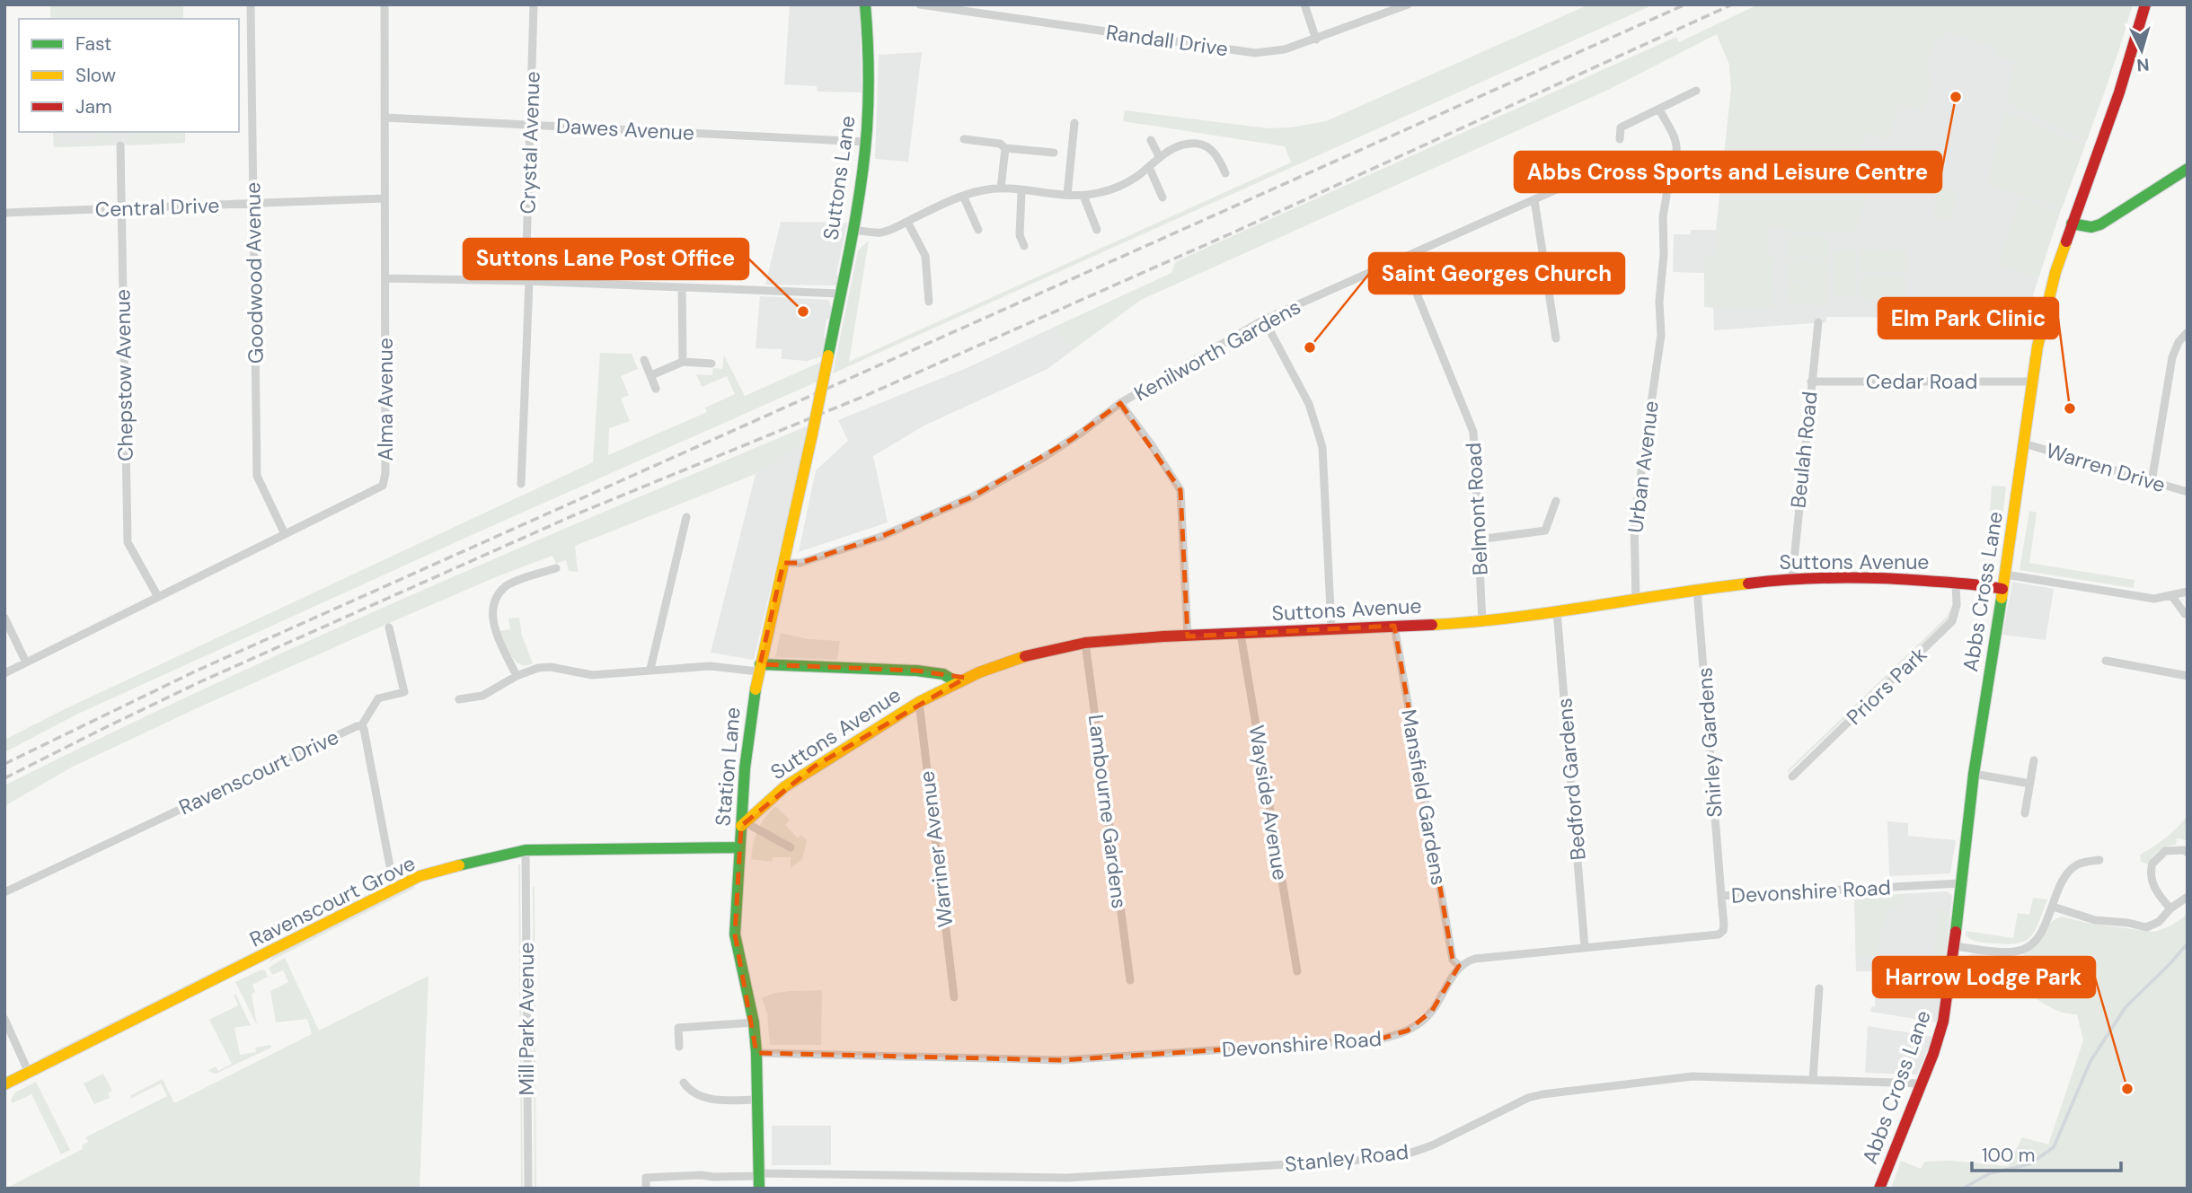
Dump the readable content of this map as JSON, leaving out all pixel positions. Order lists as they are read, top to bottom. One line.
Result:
{"streets":{"street":["Randall Drive","Dawes Avenue","Crystal Avenue","Suttons Lane","Central Drive","Goodwood Avenue","Kenilworth Gardens","Chepstow Avenue","Cedar Road","Alma Avenue","Beulah Road","Urban Avenue","Warren Drive","Belmont Road","Suttons Avenue","Abbs Cross Lane","Priors Park","Shirley Gardens","Station Lane","Ravenscourt Drive","Bedford Gardens","Mansfield Gardens","Wayside Avenue","Lambourne Gardens","Warriner Avenue","Devonshire Road","Ravenscourt Grove","Mill Park Avenue","Stanley Road"]},"crossings":[["Dawes Avenue","Crystal Avenue"],["Dawes Avenue","Suttons Lane"],["Dawes Avenue","Alma Avenue"],["Suttons Lane","Station Lane"],["Central Drive","Goodwood Avenue"],["Central Drive","Chepstow Avenue"],["Central Drive","Alma Avenue"],["Goodwood Avenue","Alma Avenue"],["Kenilworth Gardens","Urban Avenue"],["Kenilworth Gardens","Belmont Road"],["Kenilworth Gardens","Station Lane"],["Chepstow Avenue","Alma Avenue"],["Cedar Road","Beulah Road"],["Cedar Road","Abbs Cross Lane"],["Beulah Road","Suttons Avenue"],["Urban Avenue","Suttons Avenue"],["Warren Drive","Abbs Cross Lane"],["Belmont Road","Suttons Avenue"],["Suttons Avenue","Abbs Cross Lane"],["Suttons Avenue","Priors Park"],["Suttons Avenue","Shirley Gardens"],["Suttons Avenue","Station Lane"],["Suttons Avenue","Bedford Gardens"],["Suttons Avenue","Mansfield Gardens"],["Suttons Avenue","Wayside Avenue"],["Suttons Avenue","Lambourne Gardens"],["Suttons Avenue","Warriner Avenue"],["Abbs Cross Lane","Devonshire Road"],["Abbs Cross Lane","Stanley Road"],["Shirley Gardens","Devonshire Road"],["Station Lane","Devonshire Road"],["Station Lane","Ravenscourt Grove"],["Station Lane","Stanley Road"],["Ravenscourt Drive","Ravenscourt Grove"],["Bedford Gardens","Devonshire Road"],["Mansfield Gardens","Devonshire Road"],["Ravenscourt Grove","Mill Park Avenue"]],"places":["Abbs Cross Sports and Leisure Centre","Suttons Lane Post Office","Saint Georges Church","Elm Park Clinic","Harrow Lodge Park"],"legend":["Fast","Slow","Jam"],"scale_bar":"100 m","north":"bottom"}
